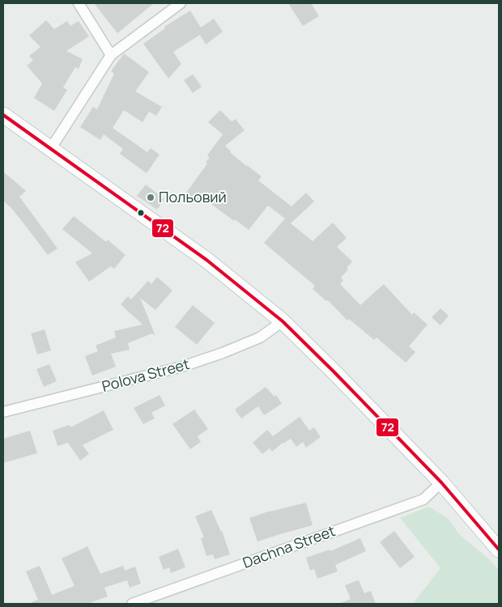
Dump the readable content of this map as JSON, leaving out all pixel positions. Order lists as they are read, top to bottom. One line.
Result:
{"streets":{"street":["Polova Street","Dachna Street"]},"places":["Польовий"],"lines":["transit line 72"]}
